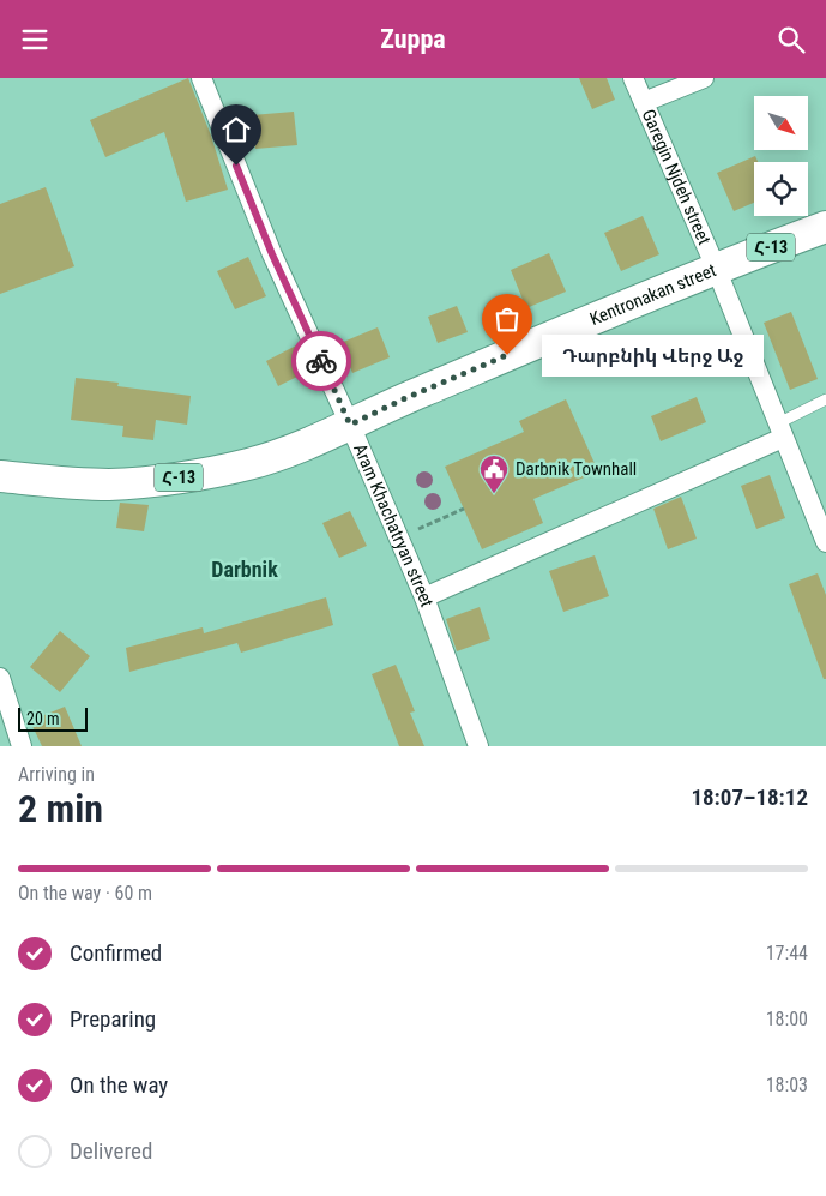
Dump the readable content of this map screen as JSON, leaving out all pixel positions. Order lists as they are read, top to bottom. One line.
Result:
{"streets":{"main road":["Հ-13","Kentronakan street"],"street":["Garegin Njdeh street","Aram Khachatryan street"]},"crossings":[["Garegin Njdeh street","Kentronakan street"],["Kentronakan street","Aram Khachatryan street"]],"districts":["Darbnik"],"places":{"other":["Դարբնիկ Վերջ Աջ"],"public building":["Darbnik Townhall"]},"scale_bar":"20 m","north":"bottom right","page":{"header":"Zuppa","bubble":"Դարբնիկ Վերջ Աջ","scale":"20 m","heading":["2 min","Arriving in","18:07–18:12"],"bar":"On the way · 60 m","list":[["Confirmed","17:44"],["Preparing","18:00"],["On the way","18:03"],"Delivered"]}}
